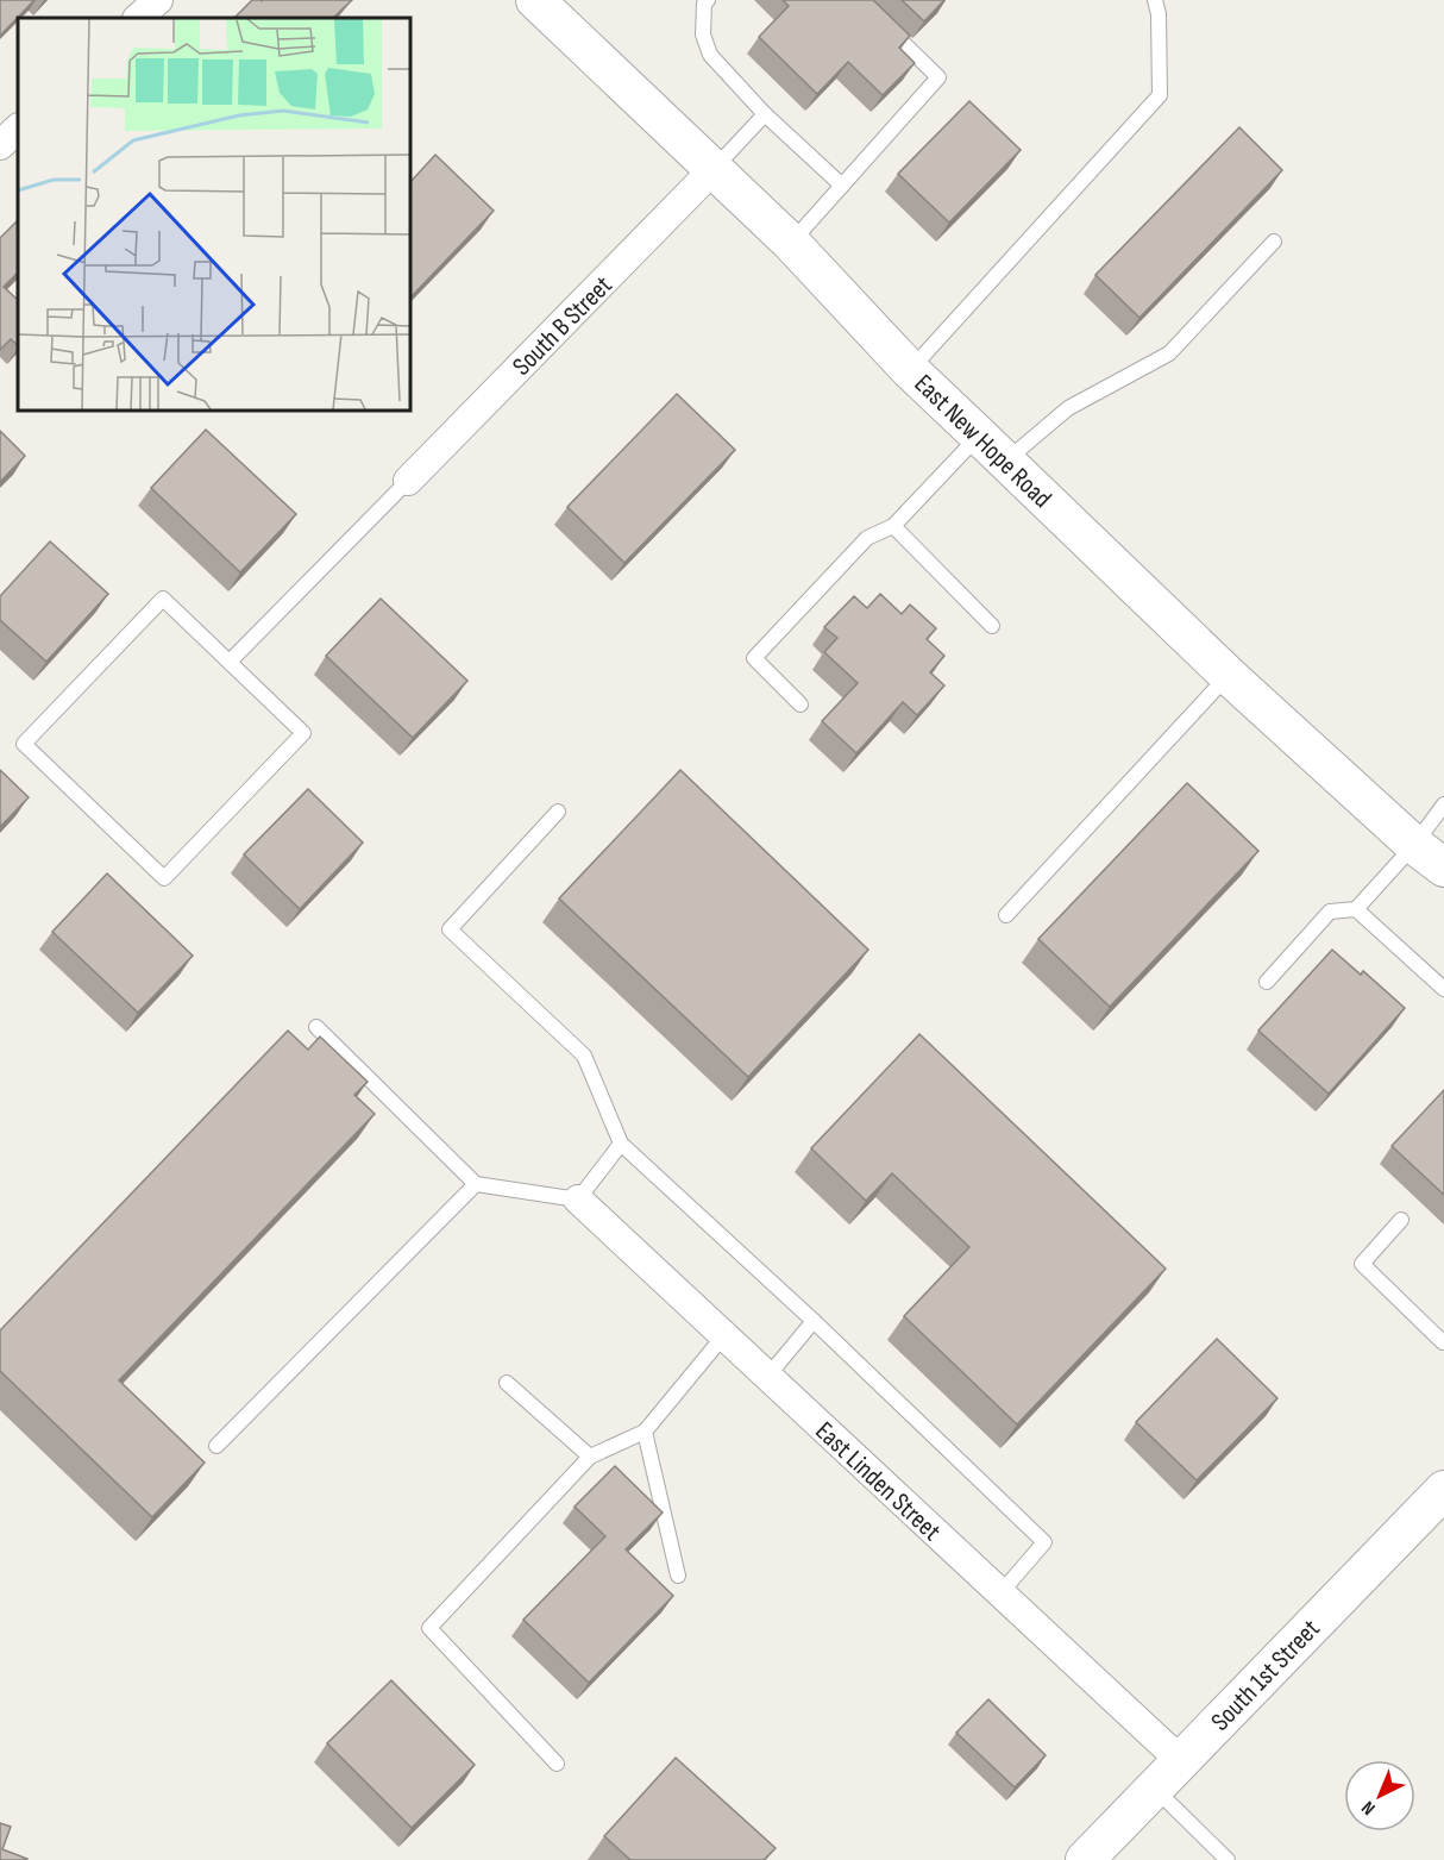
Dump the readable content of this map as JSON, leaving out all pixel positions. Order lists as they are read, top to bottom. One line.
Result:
{"streets":{"street":["South B Street","East New Hope Road","East Linden Street","South 1st Street"]},"crossings":[["South B Street","East New Hope Road"],["East Linden Street","South 1st Street"]],"north":"bottom left"}
